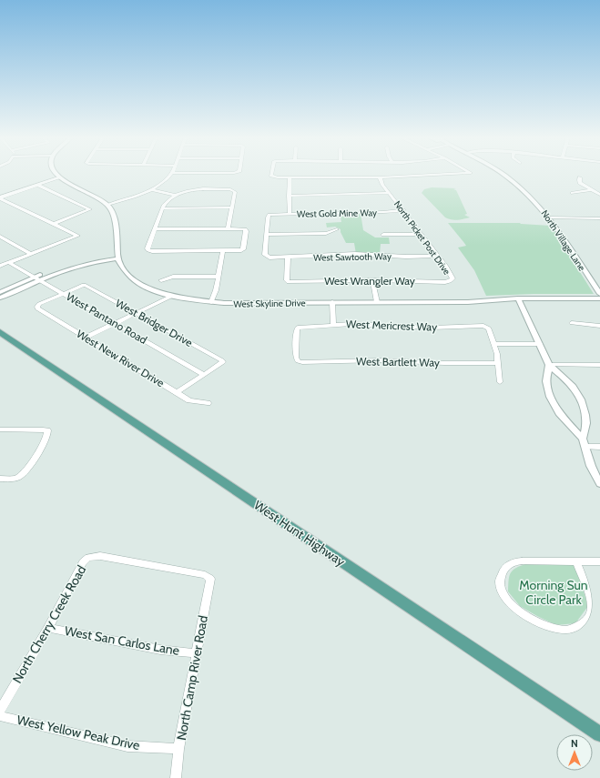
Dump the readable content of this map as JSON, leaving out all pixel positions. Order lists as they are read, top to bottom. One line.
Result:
{"streets":{"main road":["West Hunt Highway"],"street":["West Gold Mine Way","North Picket Post Drive","North Village Lane","West Sawtooth Way","West Wrangler Way","West Skyline Drive","West Pantano Road","West Bridger Drive","West Mericrest Way","West New River Drive","West Bartlett Way","North Cherry Creek Road","West San Carlos Lane","North Camp River Road","West Yellow Peak Drive"]},"crossings":[["West Gold Mine Way","North Picket Post Drive"],["West Gold Mine Way","West Sawtooth Way"],["North Picket Post Drive","West Sawtooth Way"],["North Picket Post Drive","West Wrangler Way"],["West Sawtooth Way","West Wrangler Way"],["West Pantano Road","West Bridger Drive"],["West Pantano Road","West New River Drive"],["West Bridger Drive","West New River Drive"],["West Mericrest Way","West Bartlett Way"],["North Cherry Creek Road","West San Carlos Lane"],["North Cherry Creek Road","North Camp River Road"],["West San Carlos Lane","North Camp River Road"],["North Camp River Road","West Yellow Peak Drive"]],"parks":["Morning Sun Circle Park"],"north":"top"}
